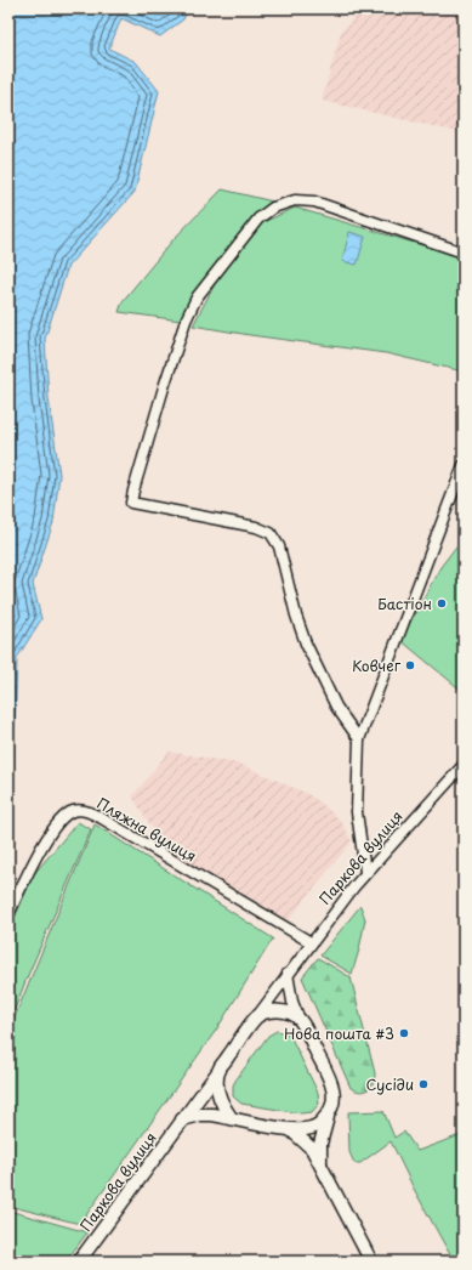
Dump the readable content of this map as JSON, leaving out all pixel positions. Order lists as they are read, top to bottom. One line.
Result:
{"streets":{"street":["Пляжна вулиця","Паркова вулиця"]},"crossings":[["Пляжна вулиця","Паркова вулиця"]],"places":["Бастіон","Ковчег","Нова пошта #3","Сусіди"]}
